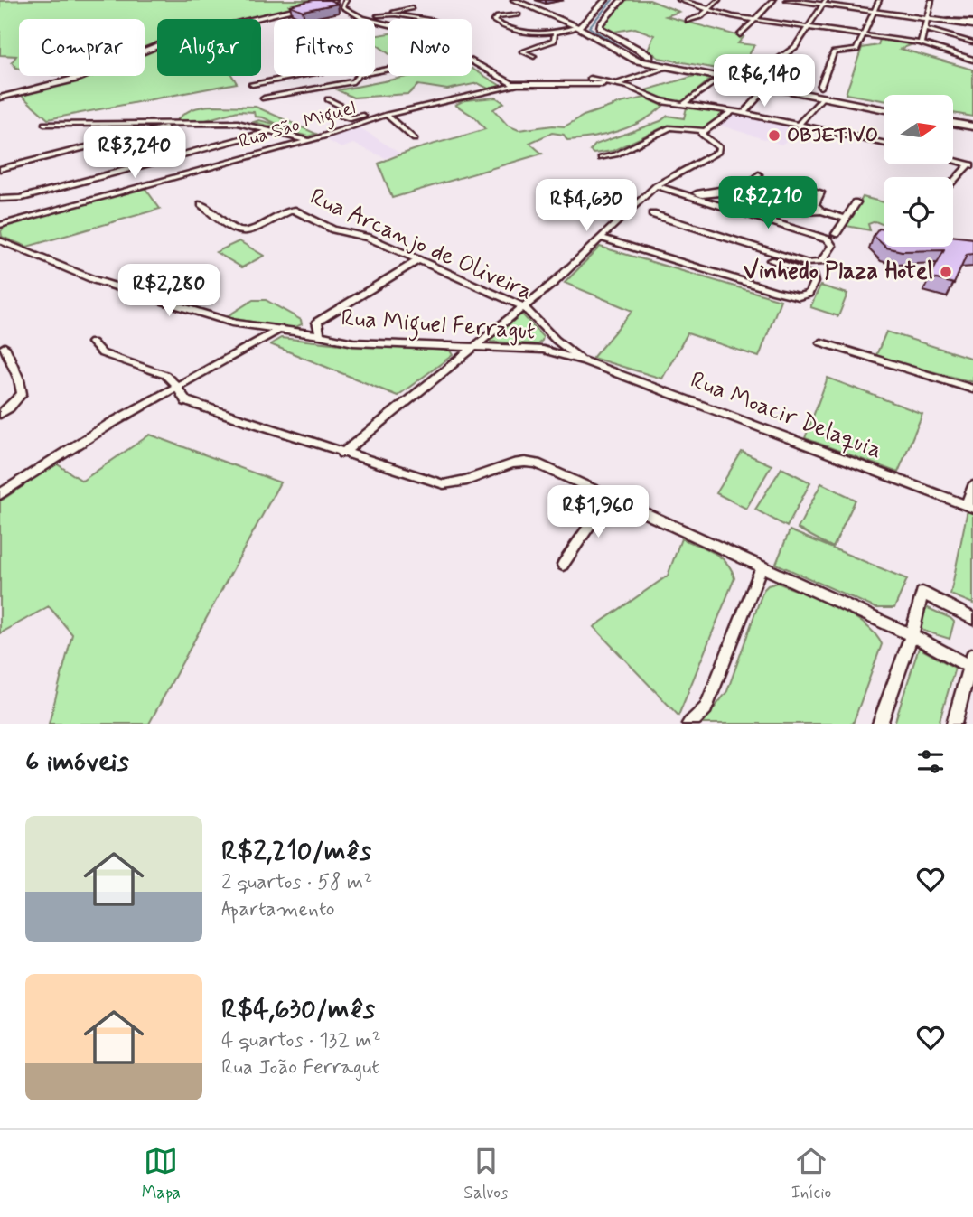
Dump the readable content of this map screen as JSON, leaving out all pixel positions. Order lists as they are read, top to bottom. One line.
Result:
{"streets":{"street":["Rua São Miguel","Rua Arcanjo de Oliveira","Rua Miguel Ferragut","Rua Moacir Delaquia"]},"crossings":[["Rua Arcanjo de Oliveira","Rua Miguel Ferragut"],["Rua Arcanjo de Oliveira","Rua Moacir Delaquia"],["Rua Miguel Ferragut","Rua Moacir Delaquia"]],"places":["OBJETIVO","Vinhedo Plaza Hotel"],"north":"right","page":{"chip":["Comprar","Alugar","Filtros","Novo"],"price":["R$6,140","R$3,240","R$2,210","R$4,630","R$2,280","R$1,960"],"heading":"6 imóveis","list":[{"name":"R$2,210/mês","note":"2 quartos · 58 m² · Apartamento"},{"name":"R$4,630/mês","note":"4 quartos · 132 m² · Rua João Ferragut"}],"tabs":["Mapa","Salvos","Início"]}}
